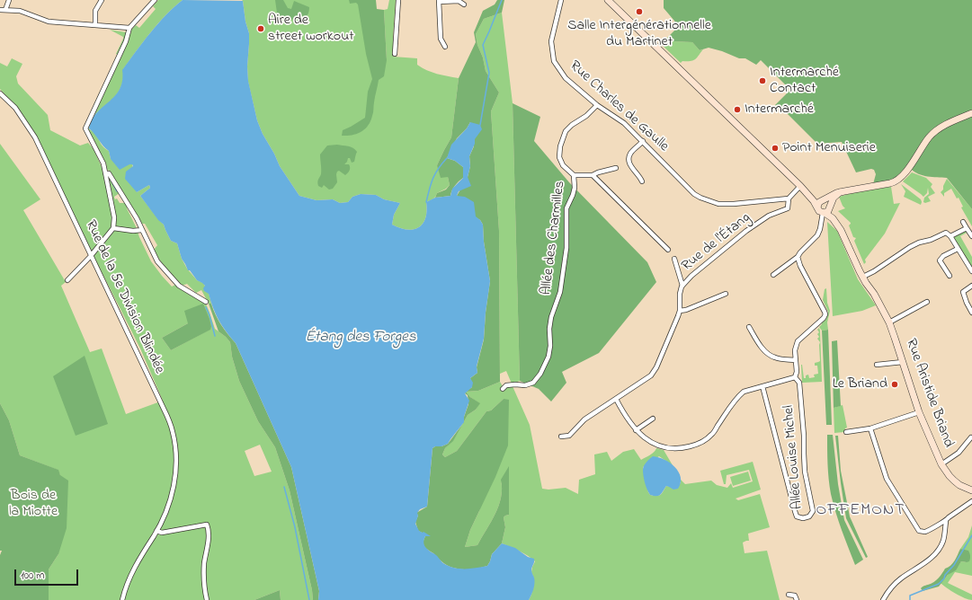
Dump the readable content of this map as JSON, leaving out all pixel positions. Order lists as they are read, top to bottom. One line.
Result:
{"streets":{"street":["Rue Charles de Gaulle","Allée des Charmilles","Rue de l'Étang","Rue de la 5e Division Blindée","Rue Aristide Briand","Allée Louise Michel"]},"crossings":[["Rue Charles de Gaulle","Allée des Charmilles"],["Rue Charles de Gaulle","Rue de l'Étang"]],"districts":["OFFEMONT"],"water":["Étang des Forges"],"parks":["Bois de la Miotte"],"places":["Salle Intergénérationnelle du Martinet","Aire de street workout","Intermarché Contact","Intermarché","Point Menuiserie","Le Briand"],"scale_bar":"100 m"}
